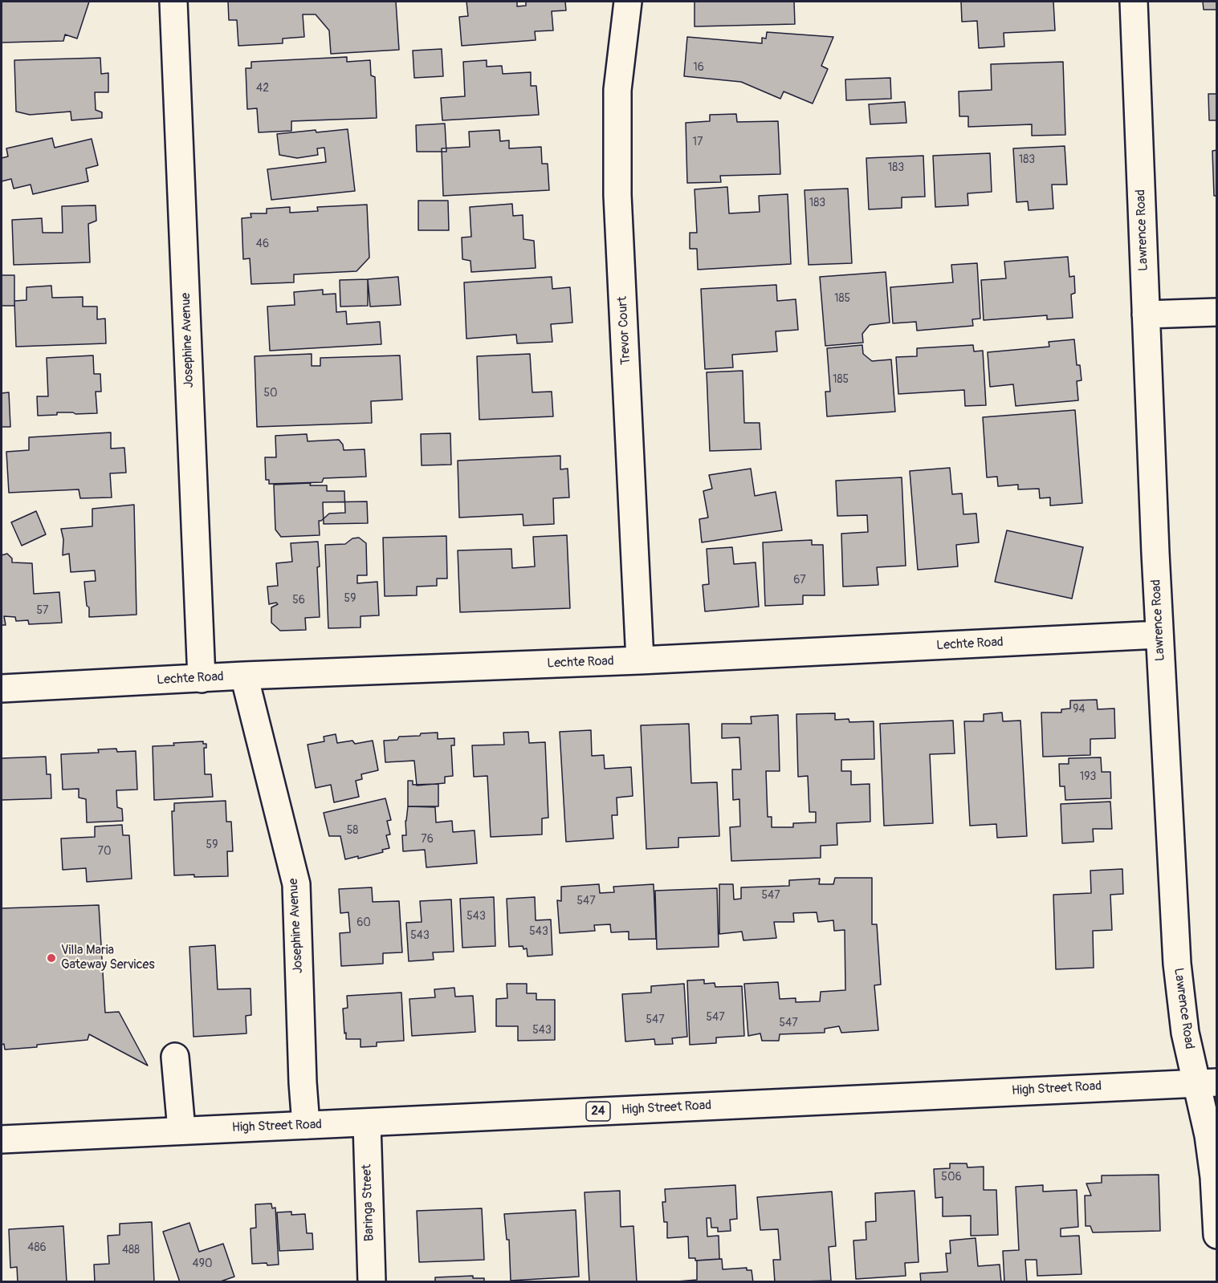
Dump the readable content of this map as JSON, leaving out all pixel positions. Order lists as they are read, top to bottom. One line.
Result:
{"streets":{"street":["Lawrence Road","Trevor Court","Josephine Avenue","Lechte Road","High Street Road","24","Baringa Street"]},"crossings":[["Lawrence Road","Lechte Road"],["Lawrence Road","High Street Road"],["Trevor Court","Lechte Road"],["Josephine Avenue","Lechte Road"],["Josephine Avenue","High Street Road"],["High Street Road","Baringa Street"]],"places":["Villa Maria Gateway Services"],"house_numbers":["16","42","17","183","183","183","46","185","185","50","67","59","56","57","94","193","58","76","59","70","547","547","543","60","543","543","547","547","547","543","506","486","488","490"]}
